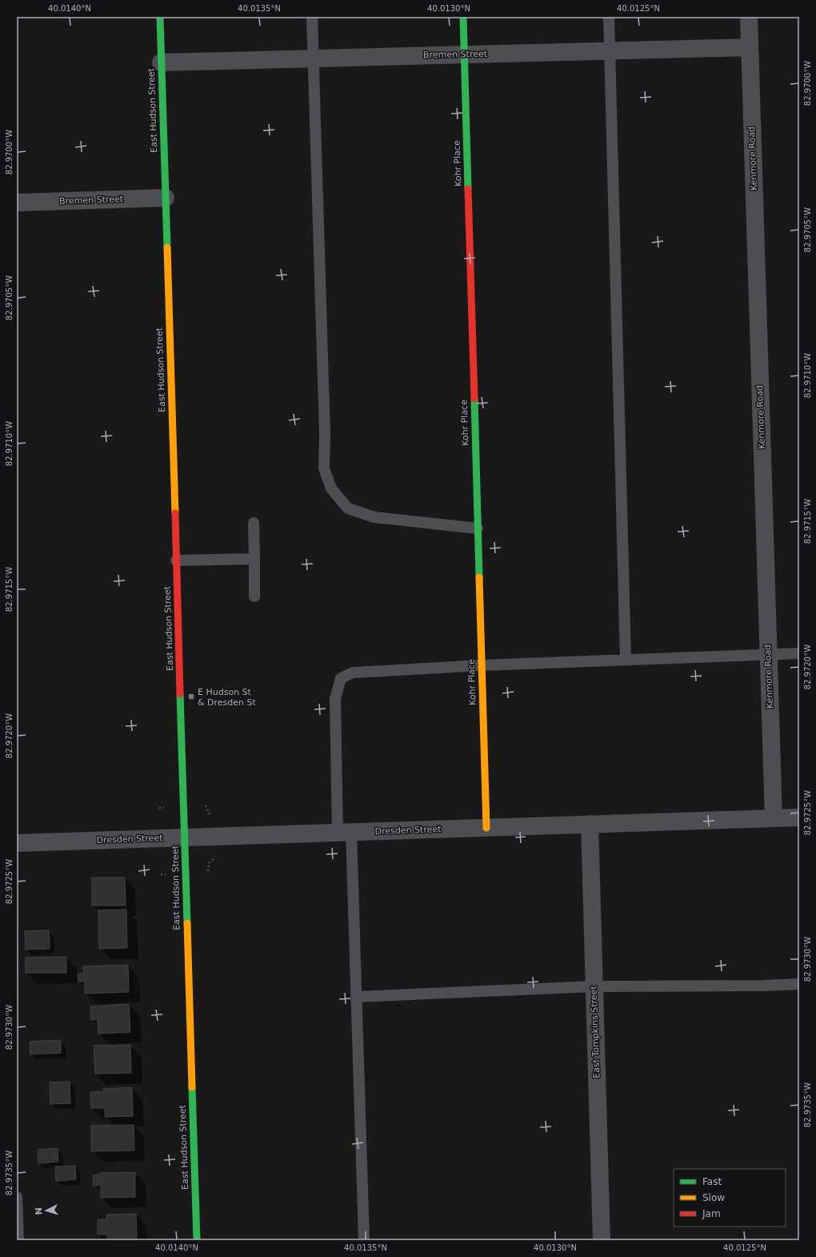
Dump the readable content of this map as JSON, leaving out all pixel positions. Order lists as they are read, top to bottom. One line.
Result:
{"streets":{"main road":["East Hudson Street","Kohr Place"],"street":["Bremen Street","Kenmore Road","Dresden Street","East Tompkins Street"]},"crossings":[["Bremen Street","East Hudson Street"],["Bremen Street","Kenmore Road"],["Bremen Street","Kohr Place"],["East Hudson Street","Dresden Street"],["Kenmore Road","Dresden Street"],["Kohr Place","Dresden Street"],["Dresden Street","East Tompkins Street"]],"places":{"transit":["E Hudson St & Dresden St"]},"legend":["Fast","Slow","Jam"],"north":"left","coordinates":["40.0140°N","40.0135°N","40.0130°N","40.0125°N","82.9700°W","82.9705°W","82.9710°W","82.9715°W","82.9720°W","82.9725°W","82.9730°W","82.9735°W"]}
